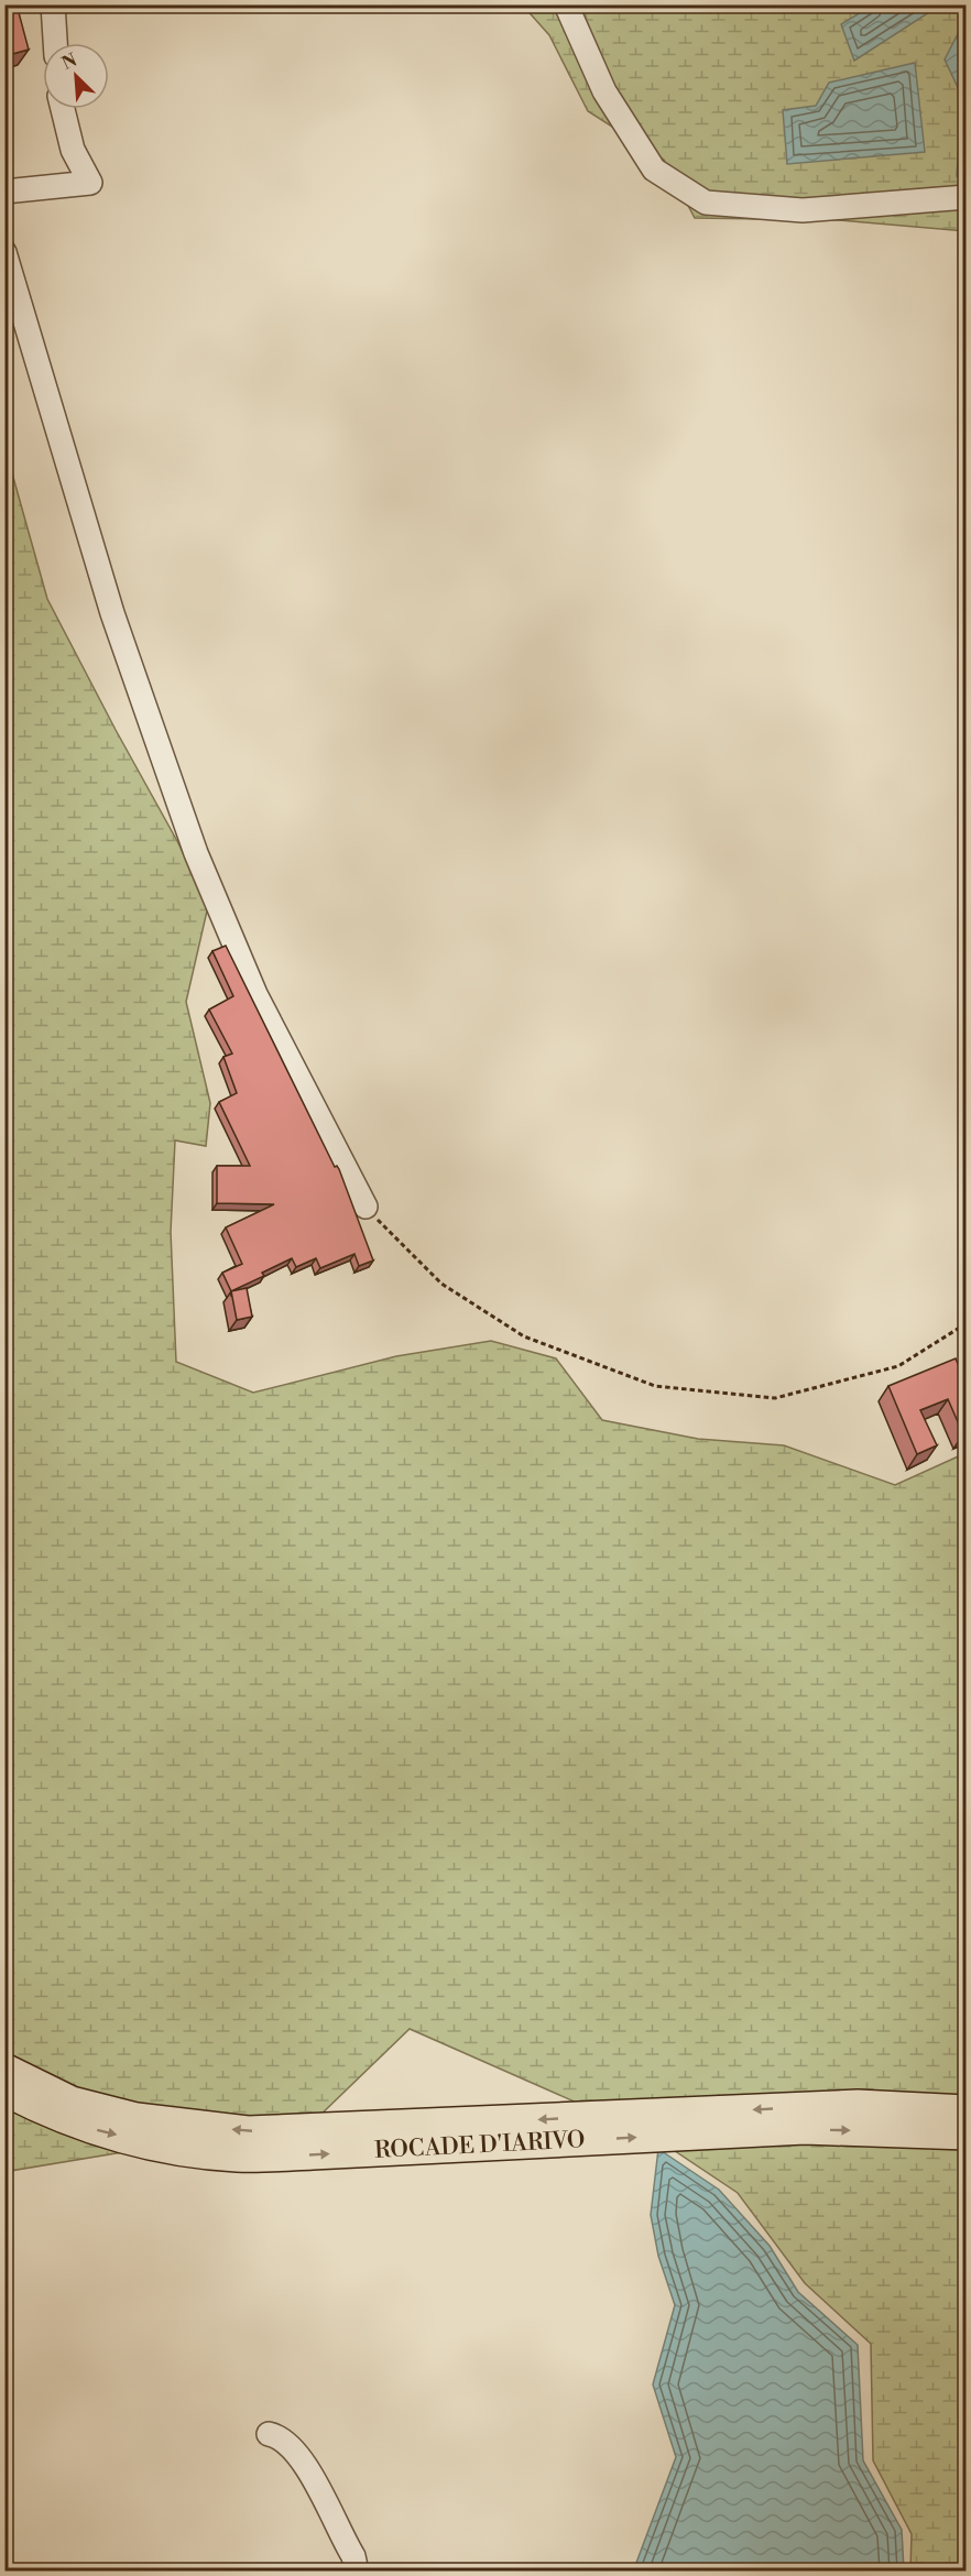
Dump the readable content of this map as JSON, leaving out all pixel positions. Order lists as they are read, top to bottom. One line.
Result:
{"streets":{"main road":["ROCADE D'IARIVO"]},"north":"top left"}
